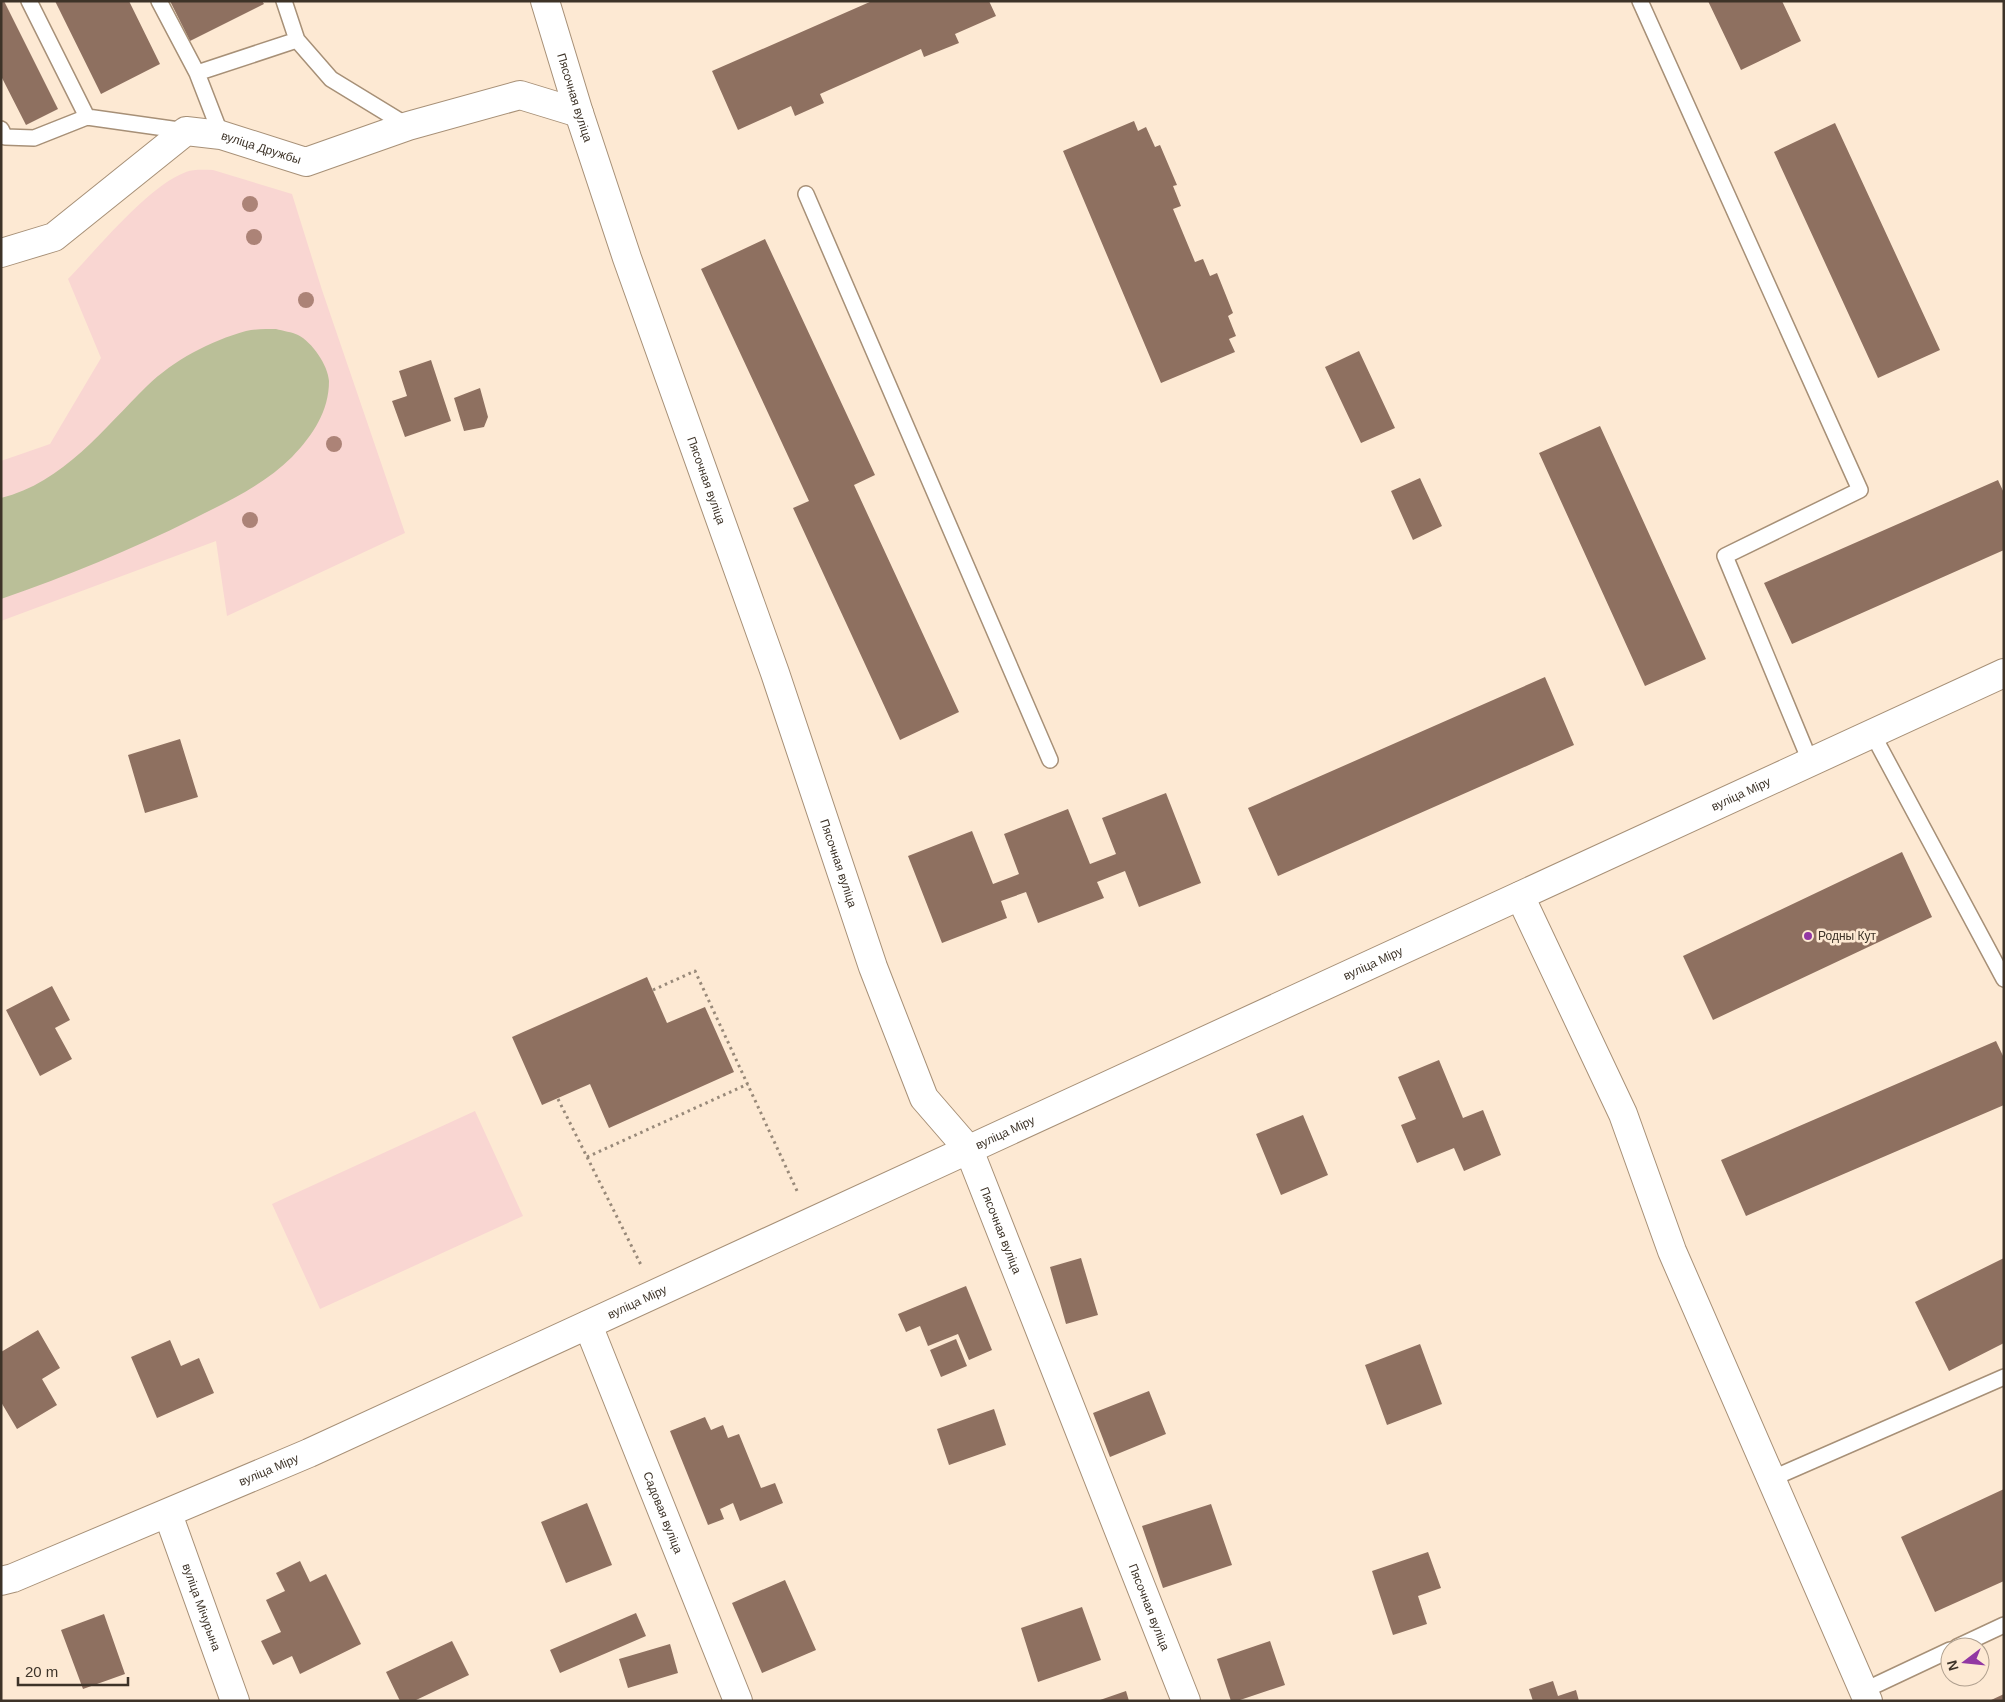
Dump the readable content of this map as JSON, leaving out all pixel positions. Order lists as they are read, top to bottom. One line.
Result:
{"streets":{"street":["Пясочная вуліца","вуліца Дружбы","вуліца Міру","Садовая вуліца","вуліца Мічурына"]},"crossings":[["Пясочная вуліца","вуліца Дружбы"],["Пясочная вуліца","вуліца Міру"],["вуліца Міру","Садовая вуліца"],["вуліца Міру","вуліца Мічурына"]],"places":["Родны Кут"],"scale_bar":"20 m","north":"left"}
